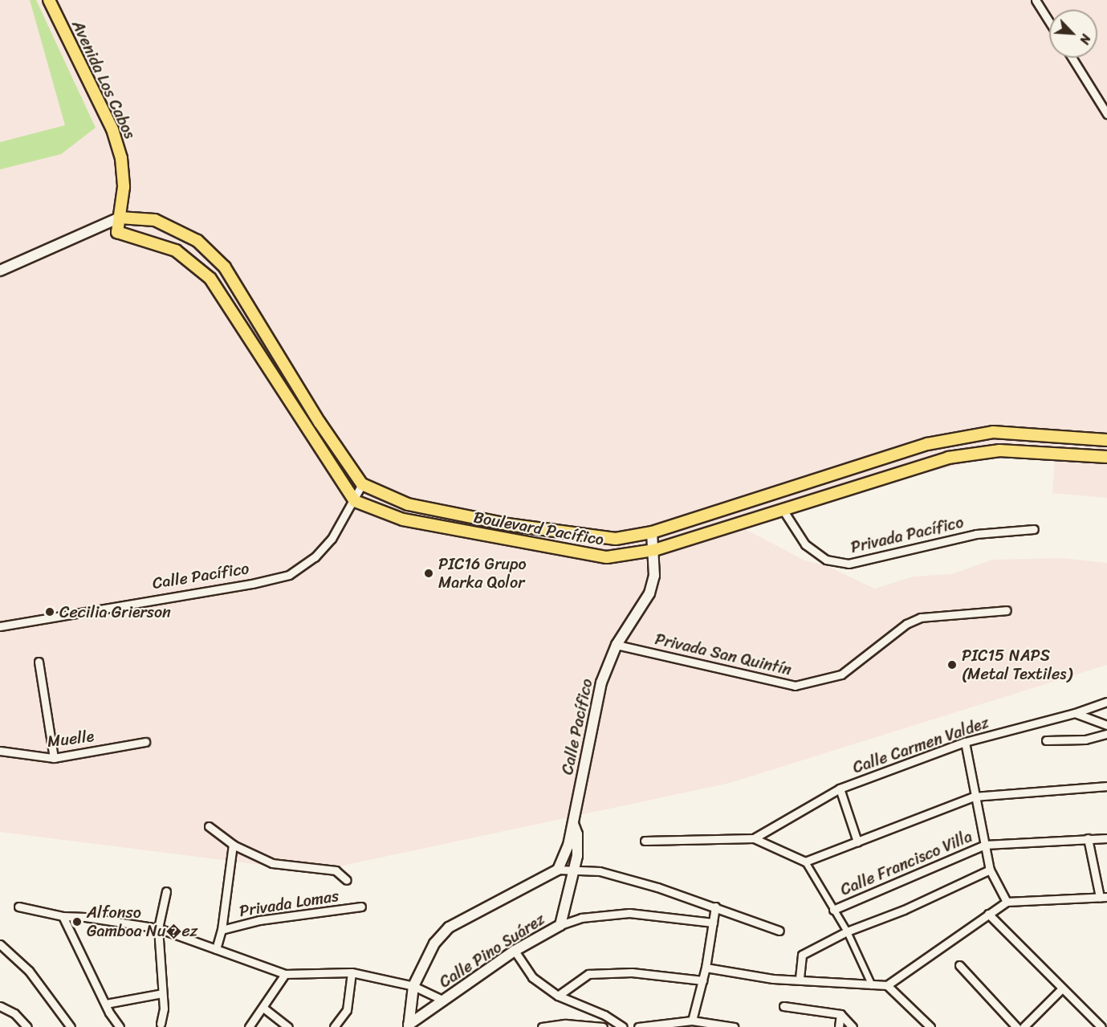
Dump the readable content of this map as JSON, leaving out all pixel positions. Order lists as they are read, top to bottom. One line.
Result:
{"streets":{"main road":["Avenida Los Cabos","Boulevard Pacífico","Calle Pacífico","Calle Pino Suárez"],"street":["Privada Pacífico","Privada San Quintín","Muelle","Calle Carmen Valdez","Calle Francisco Villa","Privada Lomas"]},"crossings":[["Boulevard Pacífico","Privada Pacífico"],["Boulevard Pacífico","Calle Pacífico"],["Calle Pacífico","Privada San Quintín"],["Calle Pacífico","Calle Pino Suárez"]],"places":["PIC16 Grupo Marka Qolor","Cecilia Grierson","PIC15 NAPS (Metal Textiles)","Alfonso Gamboa Nu�ez"],"north":"bottom right"}
